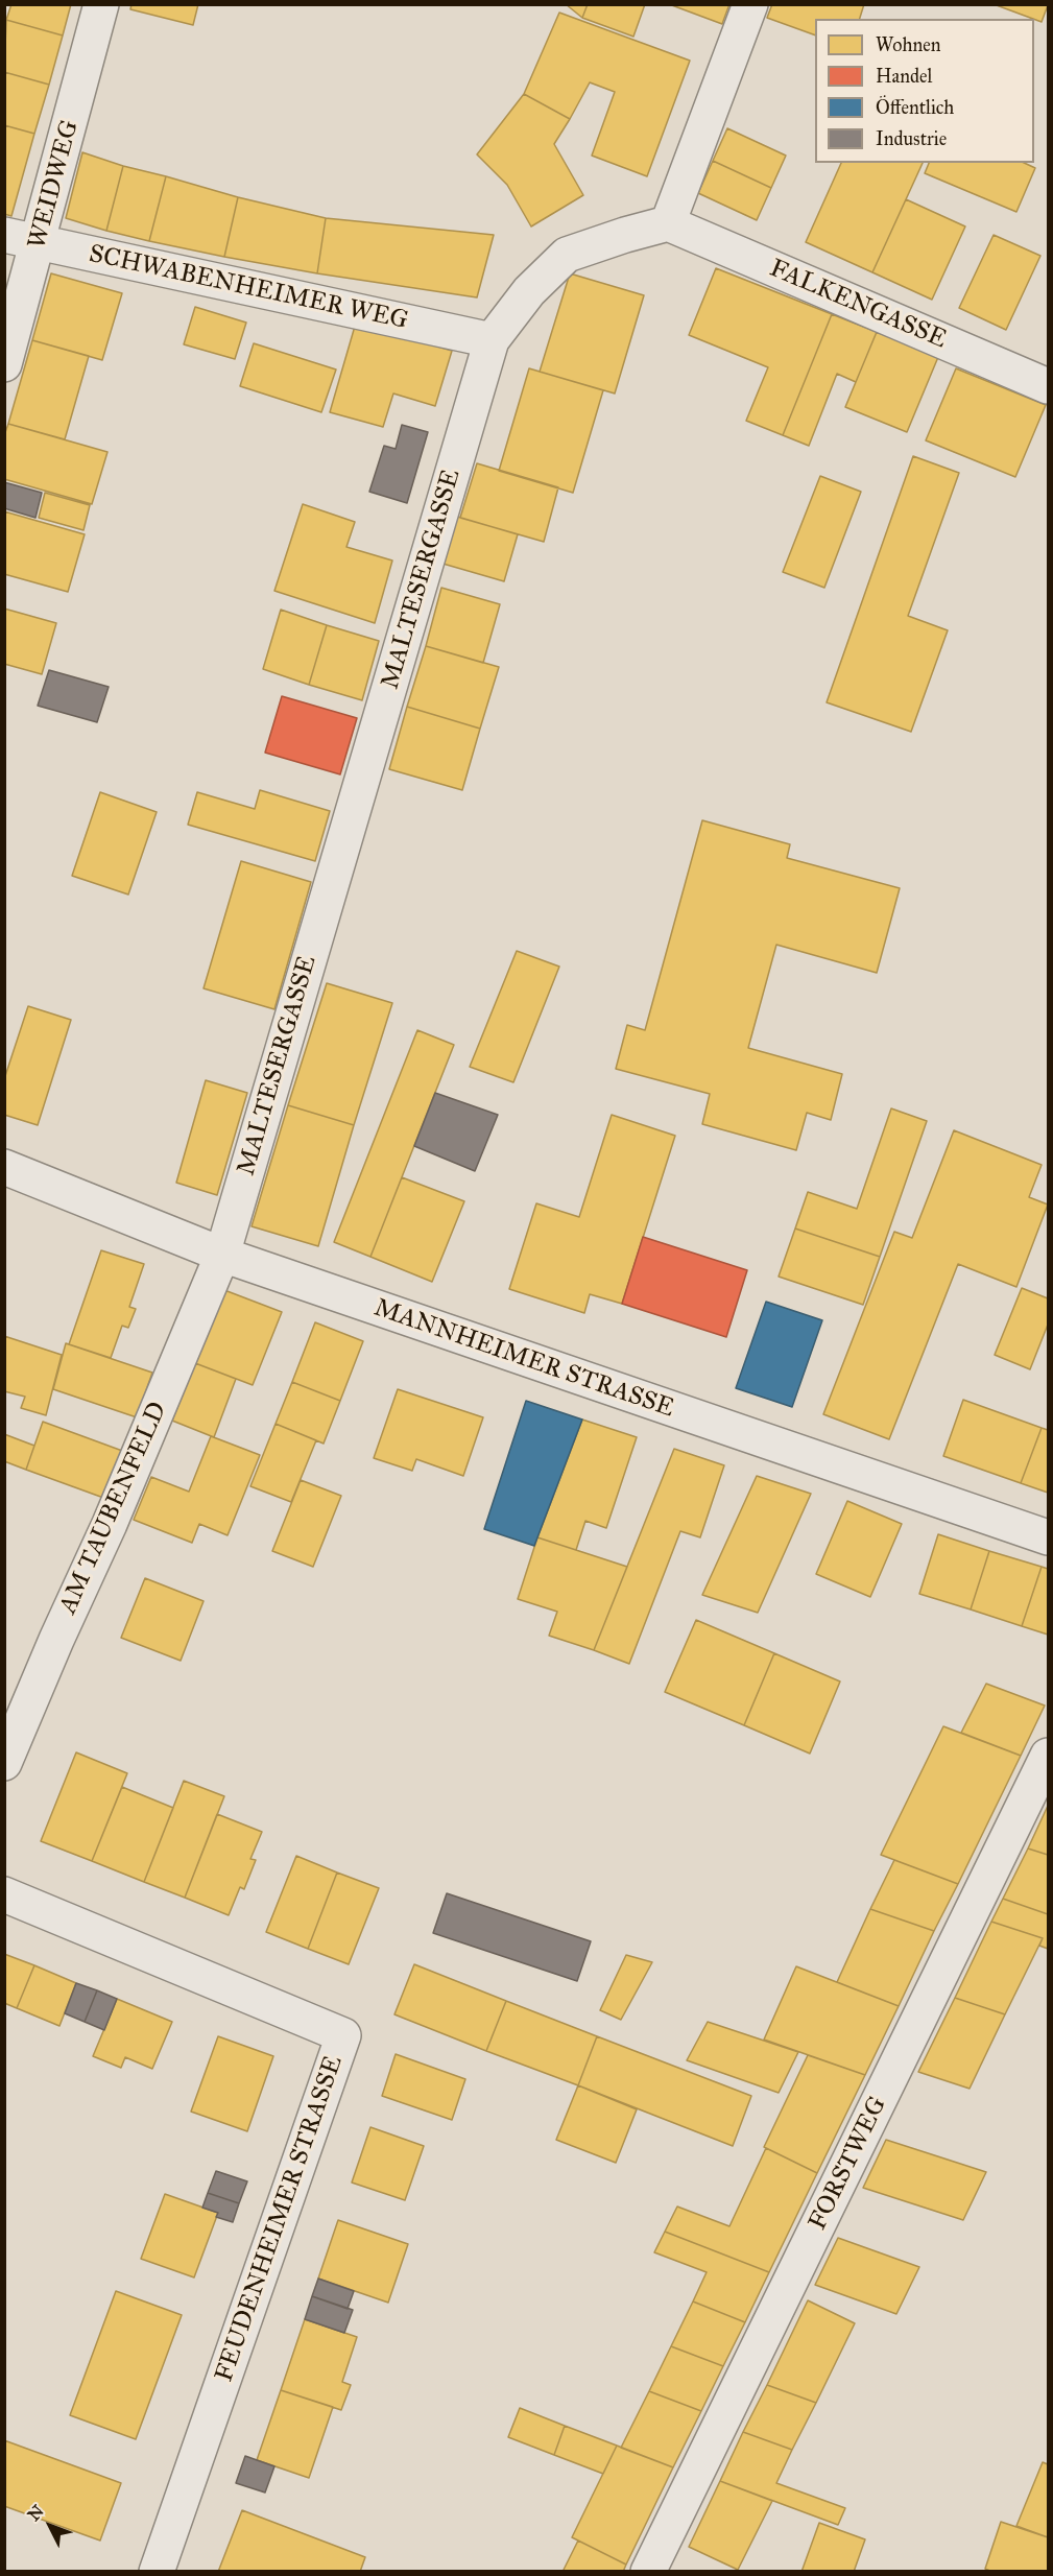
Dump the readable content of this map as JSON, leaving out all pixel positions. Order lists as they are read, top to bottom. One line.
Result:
{"streets":{"street":["WEIDWEG","SCHWABENHEIMER WEG","FALKENGASSE","MALTESERGASSE","MANNHEIMER STRASSE","AM TAUBENFELD","FORSTWEG","FEUDENHEIMER STRASSE"]},"crossings":[["WEIDWEG","SCHWABENHEIMER WEG"],["SCHWABENHEIMER WEG","MALTESERGASSE"],["FALKENGASSE","MALTESERGASSE"],["MALTESERGASSE","MANNHEIMER STRASSE"],["MALTESERGASSE","AM TAUBENFELD"],["MANNHEIMER STRASSE","AM TAUBENFELD"]],"legend":["Wohnen","Handel","Öffentlich","Industrie"],"north":"top left"}
